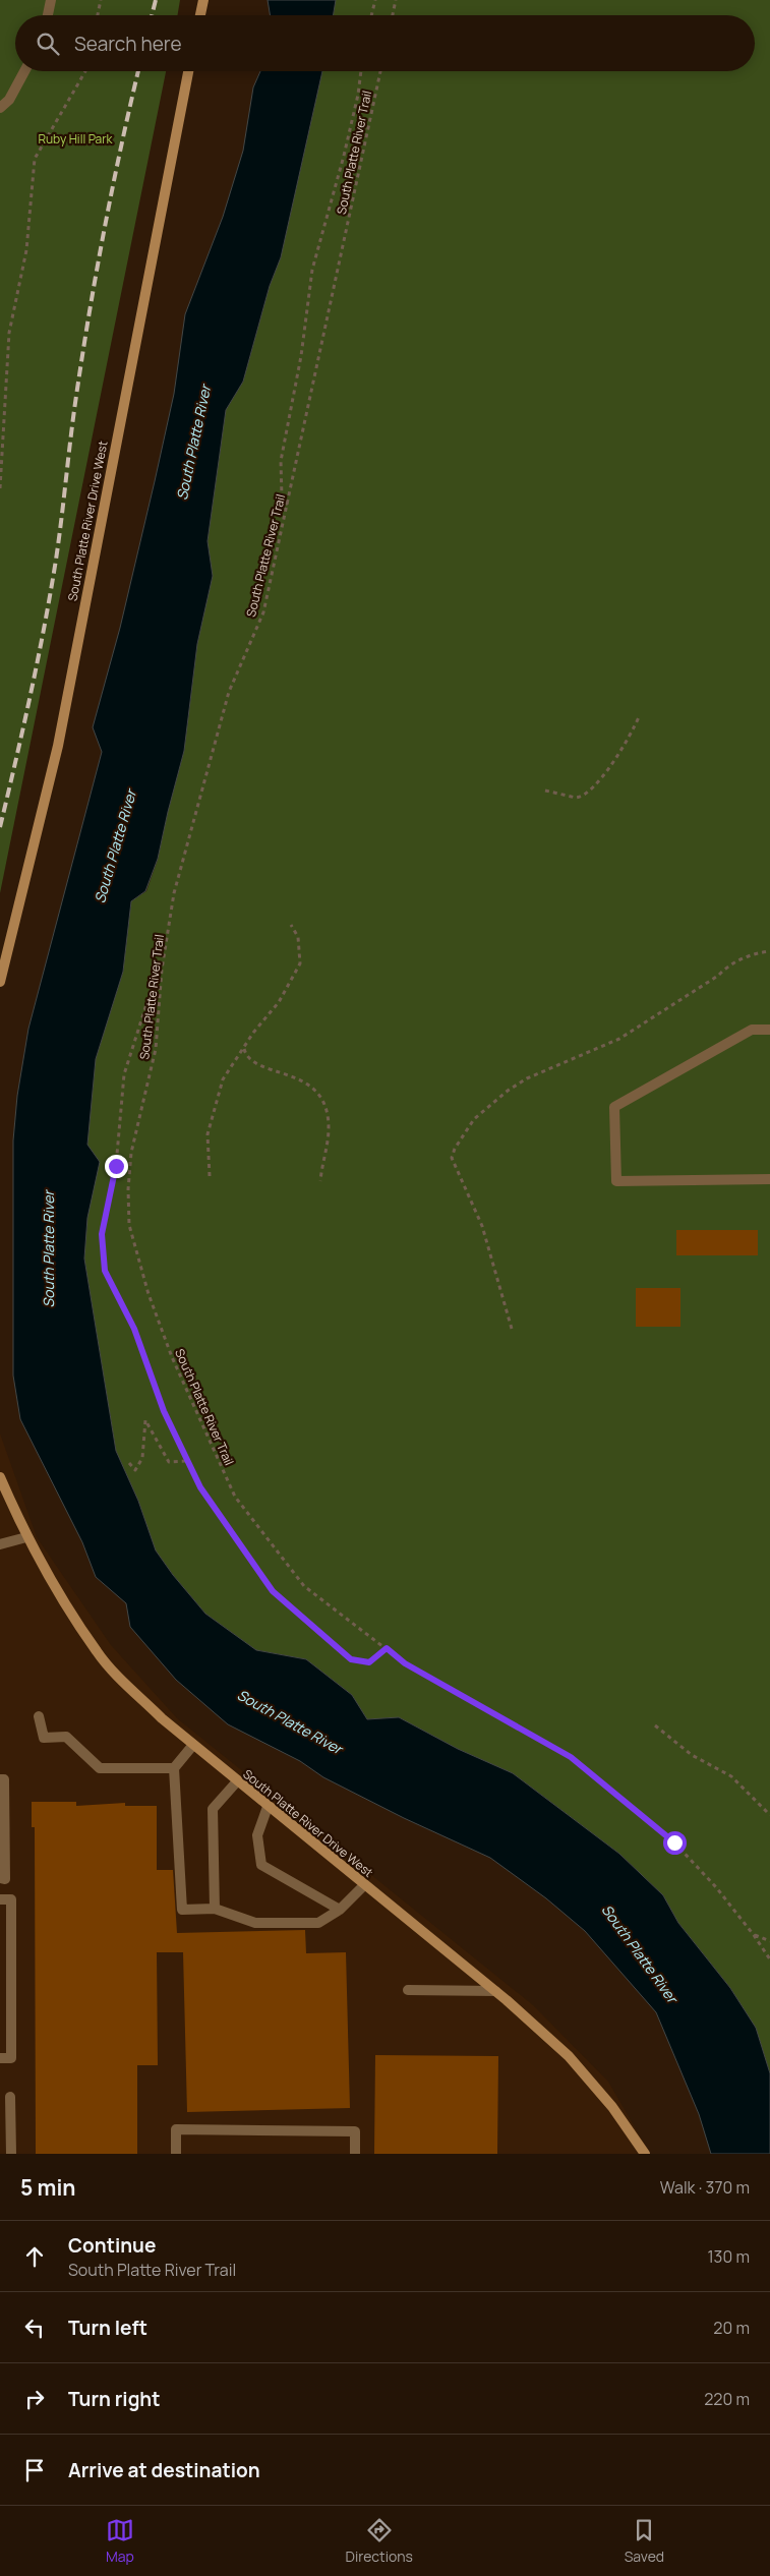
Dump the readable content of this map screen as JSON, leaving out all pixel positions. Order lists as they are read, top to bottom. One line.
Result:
{"streets":{"street":["South Platte River Drive West"],"path":["South Platte River Trail"]},"water":["South Platte River"],"parks":["Ruby Hill Park"],"page":{"search":"Search here","heading":["5 min","Walk · 370 m"],"list":[["Continue","South Platte River Trail","130 m"],["Turn left","20 m"],["Turn right","220 m"],"Arrive at destination"],"nav":["Map","Directions","Saved"]}}
